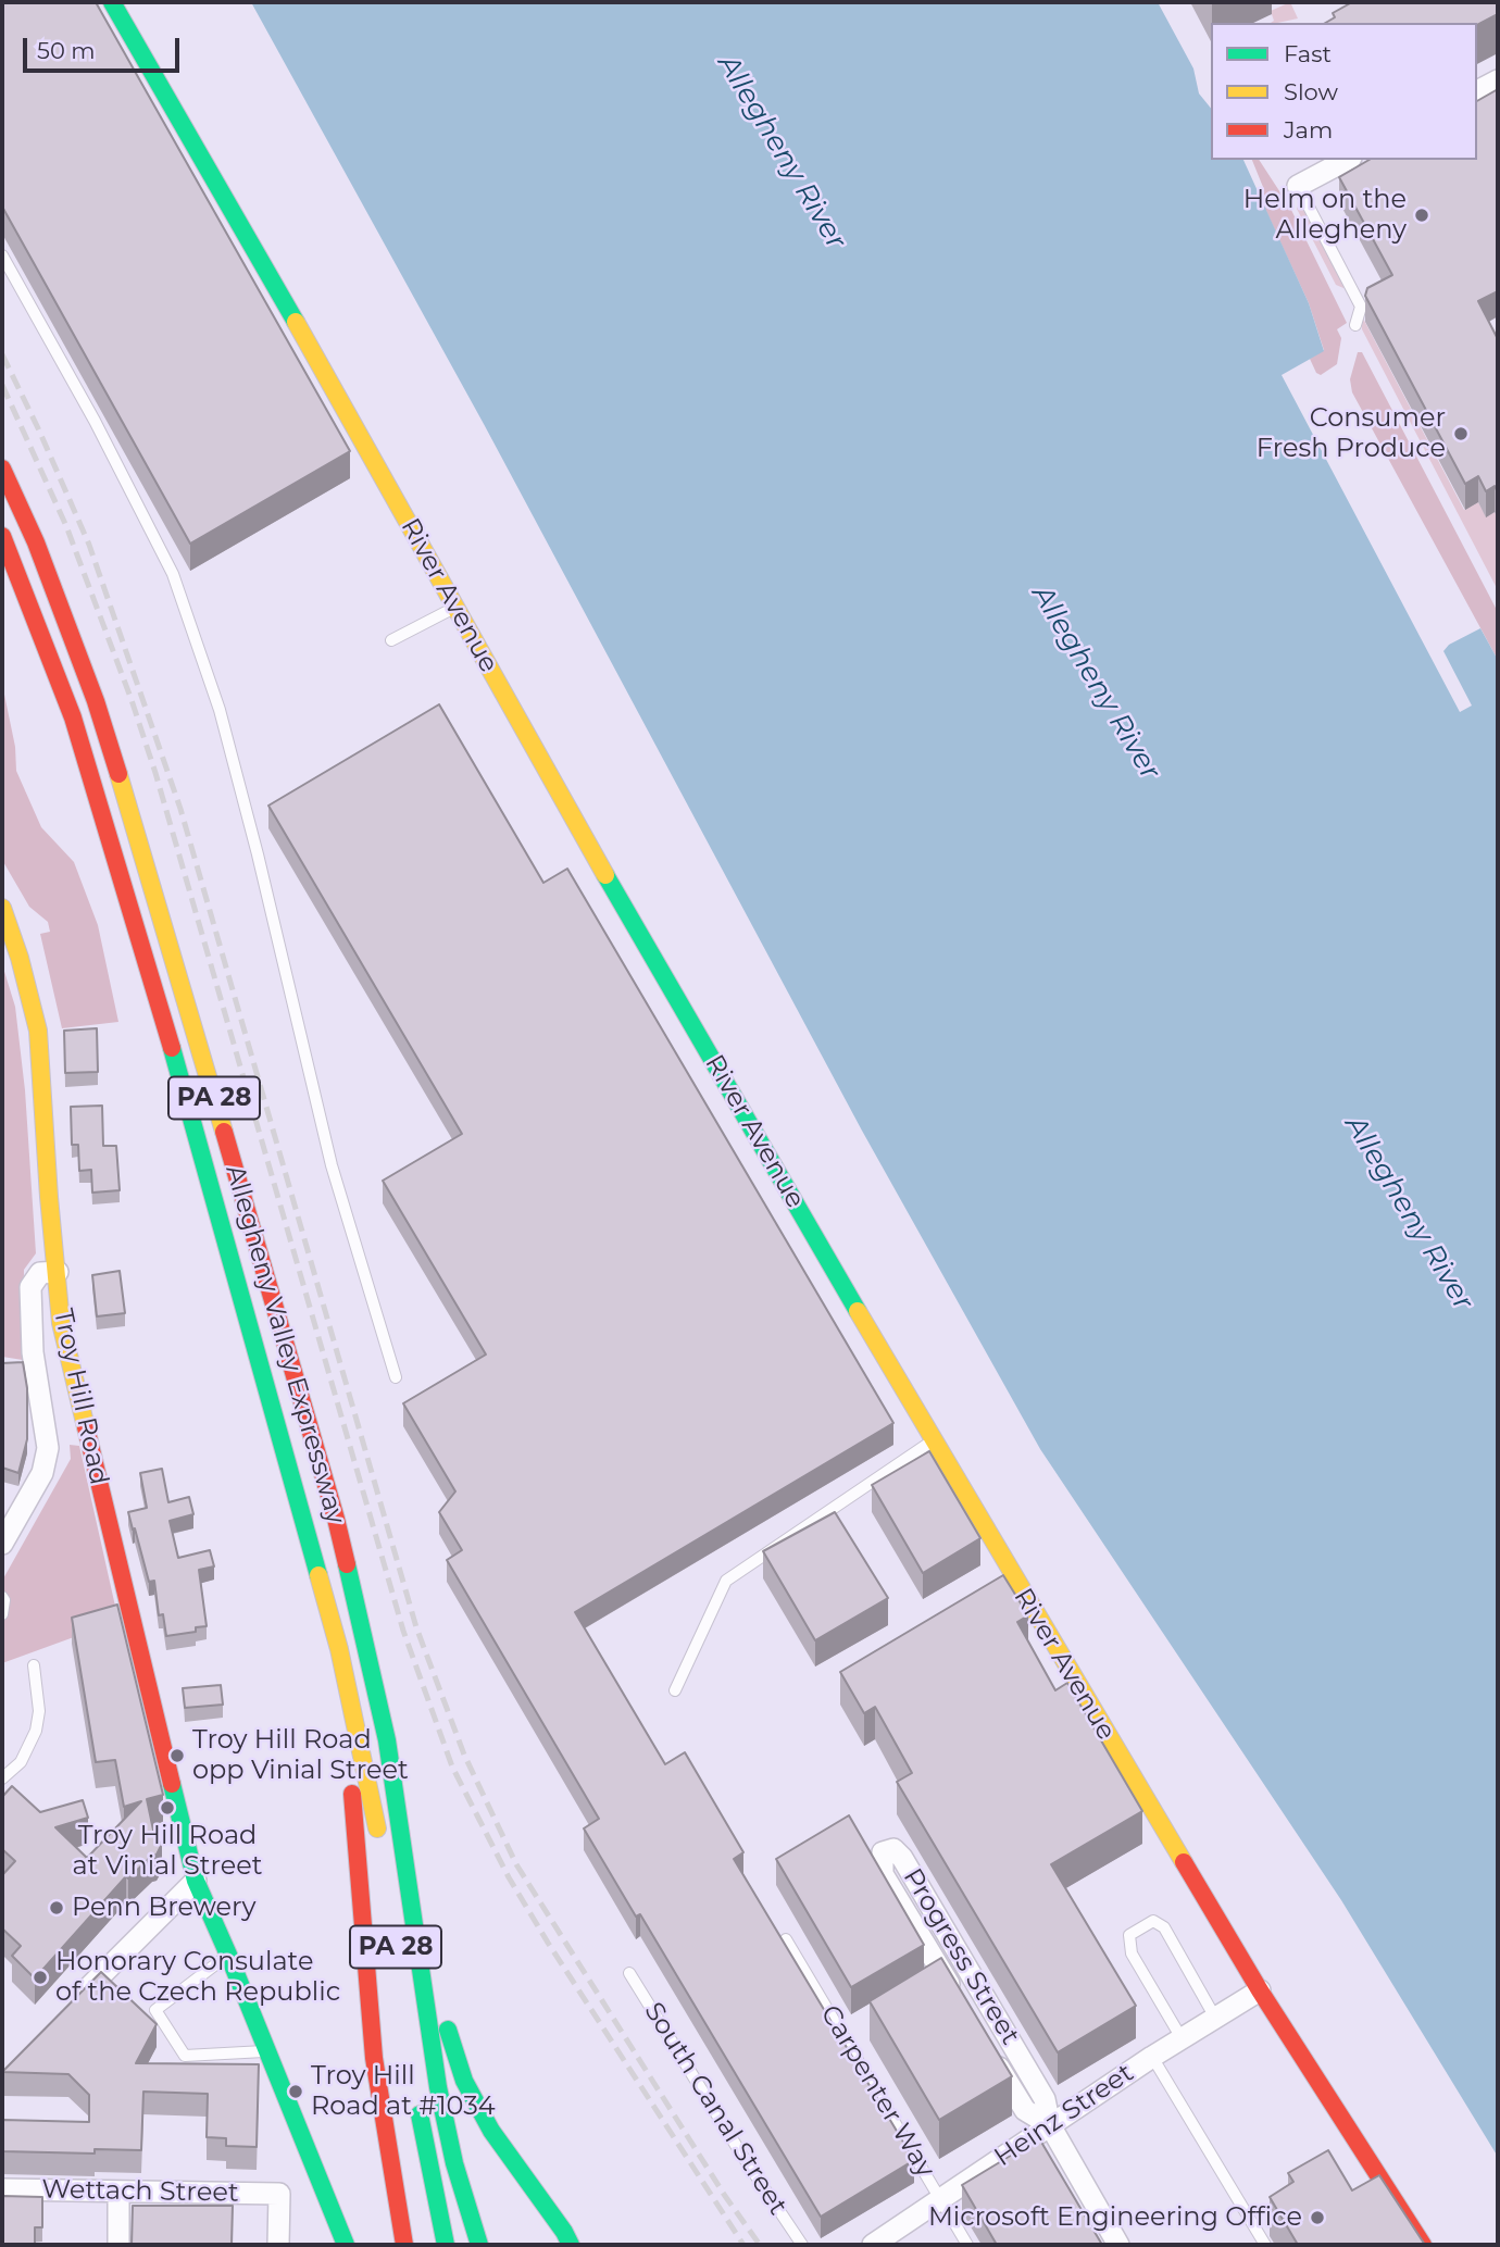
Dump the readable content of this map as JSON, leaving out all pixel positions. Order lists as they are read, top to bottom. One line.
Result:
{"streets":{"main road":["River Avenue","PA 28","Allegheny Valley Expressway","Troy Hill Road"],"street":["Progress Street","Heinz Street","Wettach Street"],"lane":["Carpenter Way","South Canal Street"]},"crossings":[["River Avenue","Heinz Street"],["Progress Street","Heinz Street"],["Carpenter Way","Heinz Street"]],"water":["Allegheny River"],"places":["Helm on the Allegheny","Consumer Fresh Produce","Troy Hill Road opp Vinial Street","Troy Hill Road at Vinial Street","Penn Brewery","Honorary Consulate of the Czech Republic","Troy Hill Road at #1034","Microsoft Engineering Office"],"legend":["Fast","Slow","Jam"],"scale_bar":"50 m"}
